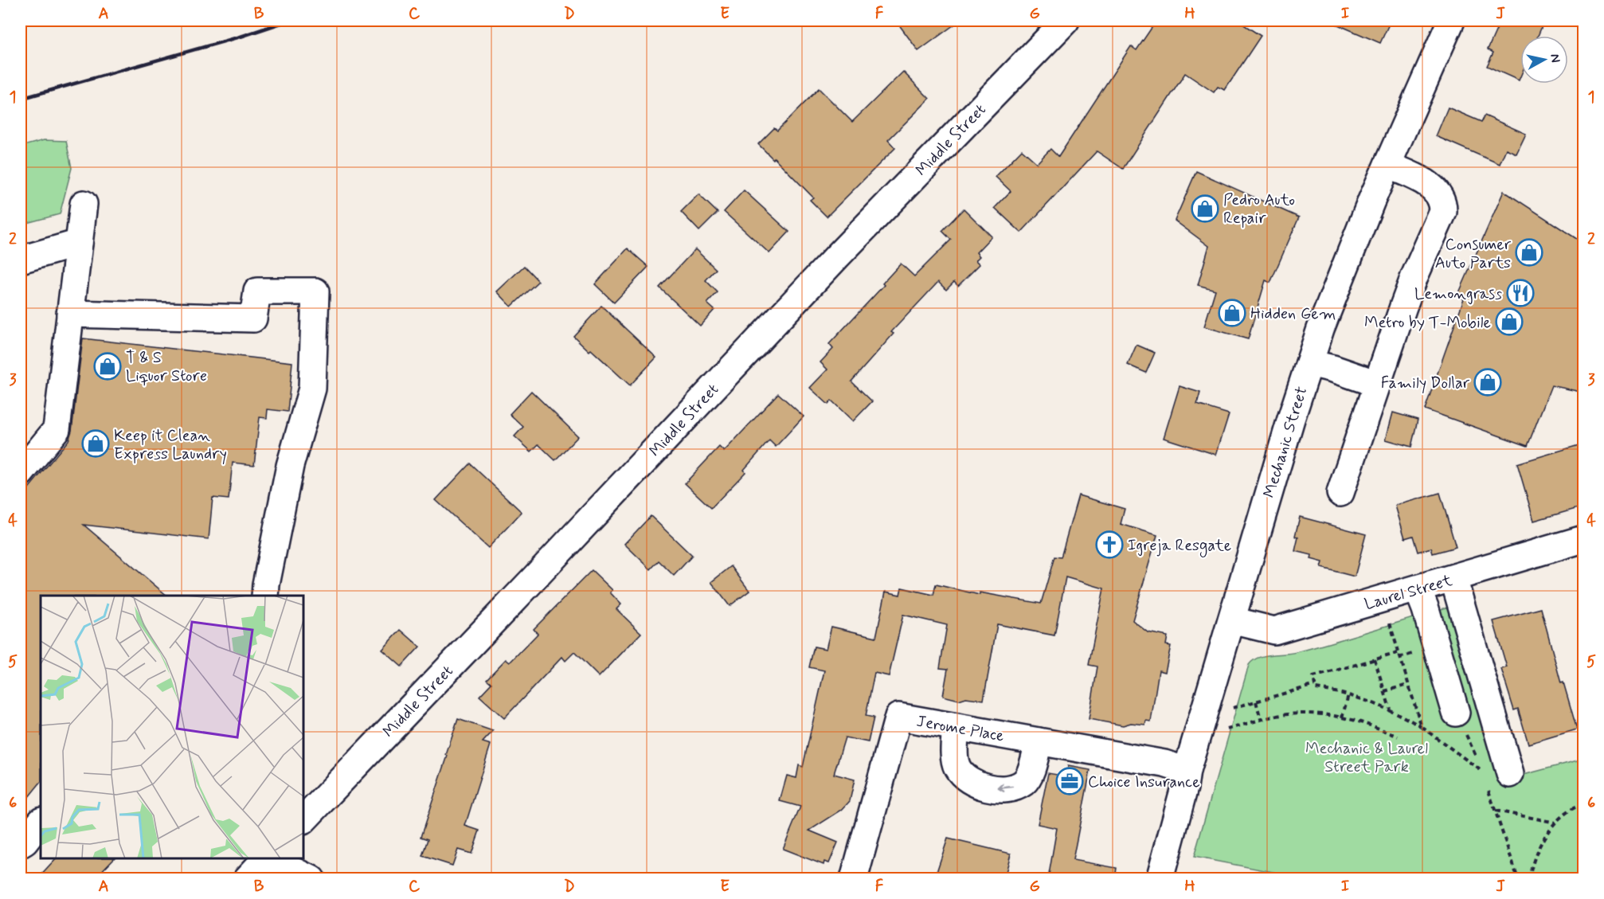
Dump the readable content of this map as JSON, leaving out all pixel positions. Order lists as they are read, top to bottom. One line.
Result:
{"streets":{"street":["Middle Street","Mechanic Street","Laurel Street","Jerome Place"]},"crossings":[["Mechanic Street","Laurel Street"],["Mechanic Street","Jerome Place"]],"parks":["Mechanic & Laurel Street Park"],"places":{"shop":["Pedro Auto Repair","Consumer Auto Parts","Hidden Gem","Metro by T-Mobile","T & S Liquor Store","Family Dollar","Keep it Clean Express Laundry"],"restaurant":["Lemongrass"],"church":["Igreja Resgate"],"office":["Choice Insurance"]},"north":"right","grid":{"columns":["A","B","C","D","E","F","G","H","I","J"],"rows":["1","2","3","4","5","6"]}}
